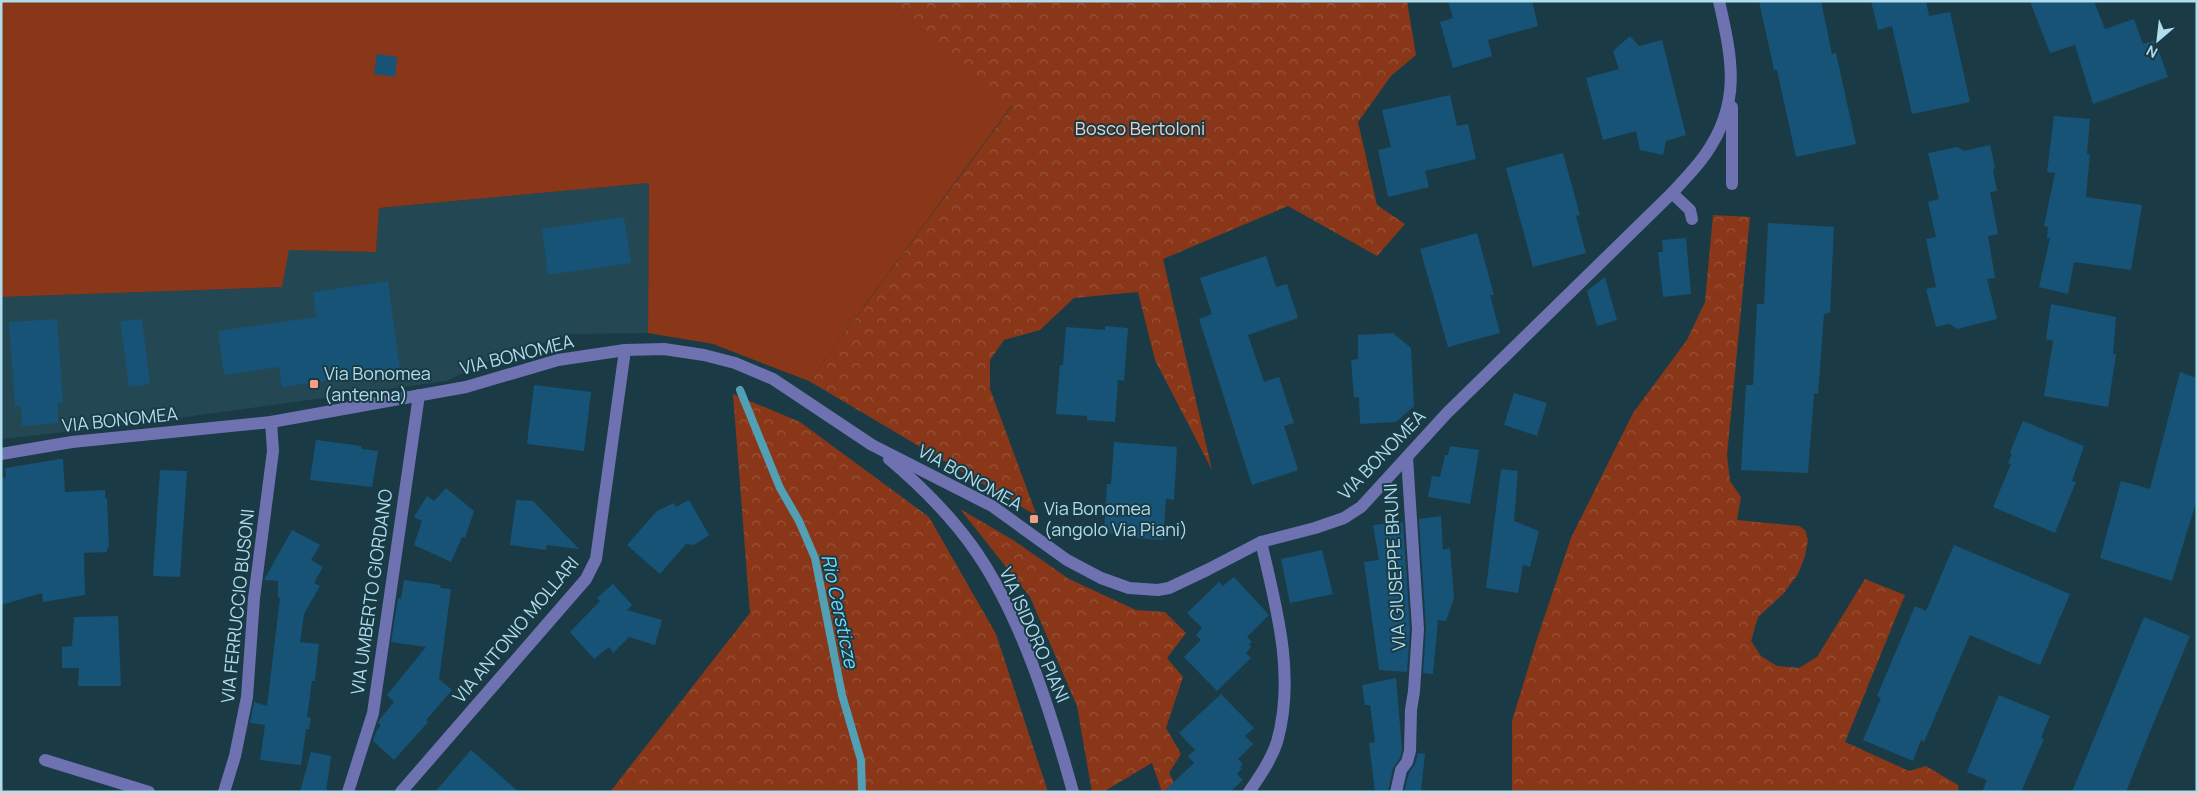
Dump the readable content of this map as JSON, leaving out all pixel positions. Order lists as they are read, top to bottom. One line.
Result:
{"streets":{"street":["VIA BONOMEA","VIA GIUSEPPE BRUNI","VIA UMBERTO GIORDANO","VIA FERRUCCIO BUSONI","VIA ANTONIO MOLLARI","VIA ISIDORO PIANI"]},"crossings":[["VIA BONOMEA","VIA GIUSEPPE BRUNI"],["VIA BONOMEA","VIA UMBERTO GIORDANO"],["VIA BONOMEA","VIA FERRUCCIO BUSONI"],["VIA BONOMEA","VIA ANTONIO MOLLARI"],["VIA BONOMEA","VIA ISIDORO PIANI"]],"water":["Rio Cersticze"],"parks":["Bosco Bertoloni"],"places":{"transit":["Via Bonomea (antenna)","Via Bonomea (angolo Via Piani)"]},"north":"bottom left"}
